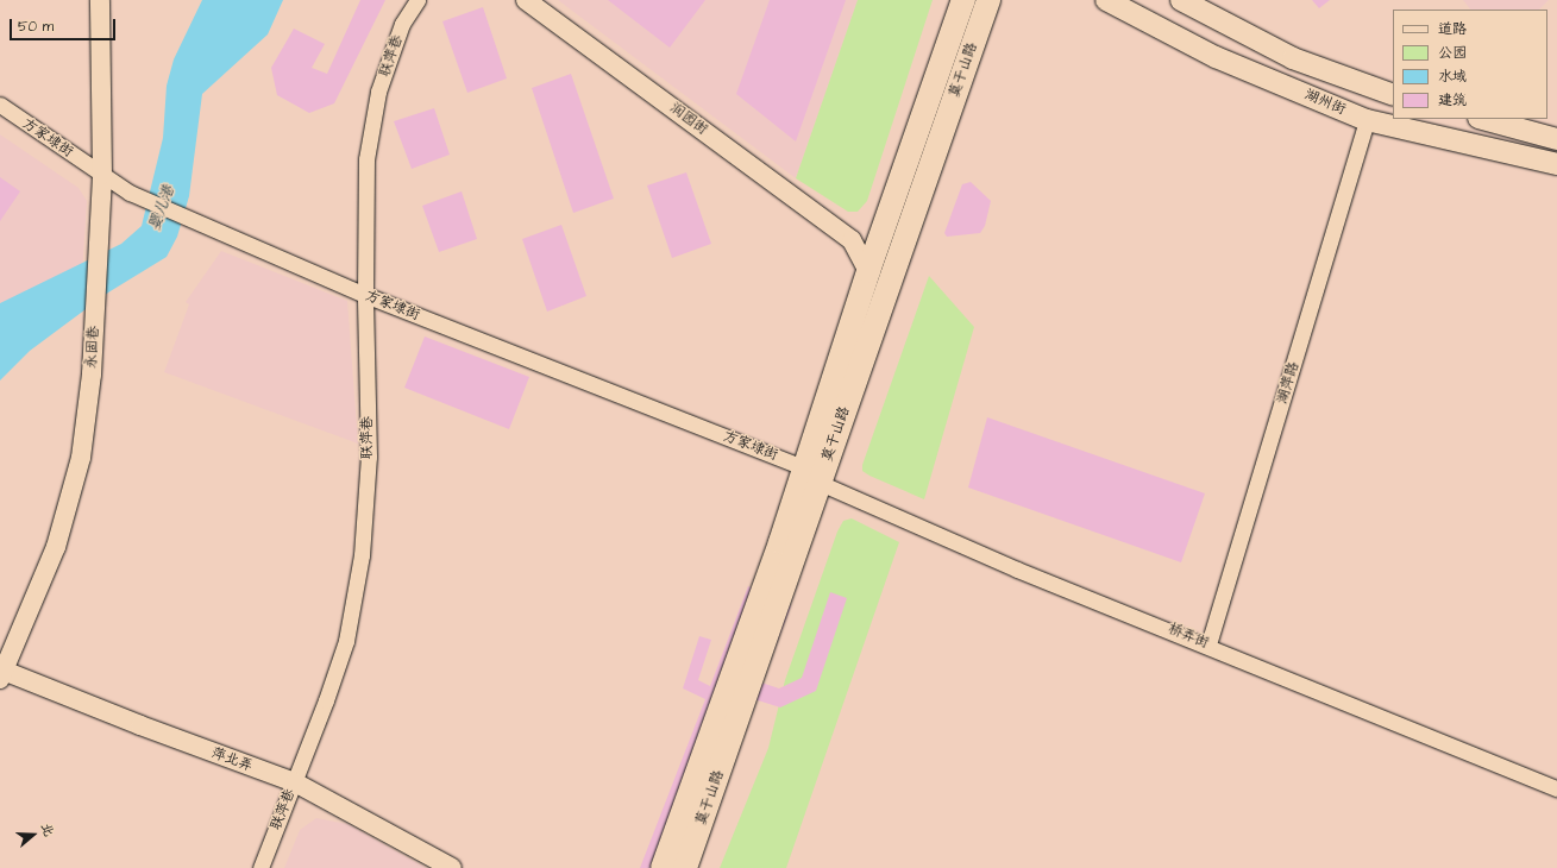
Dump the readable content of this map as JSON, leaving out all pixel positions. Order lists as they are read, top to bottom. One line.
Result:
{"streets":{"main road":["莫干山路","湖州街"],"street":["联萍巷","润园街","方家埭街","永固巷","湖萍路","桥弄街","萍北弄"]},"crossings":[["联萍巷","方家埭街"],["联萍巷","萍北弄"],["莫干山路","润园街"],["莫干山路","方家埭街"],["莫干山路","桥弄街"],["湖州街","湖萍路"],["方家埭街","永固巷"],["方家埭街","桥弄街"],["永固巷","萍北弄"],["湖萍路","桥弄街"]],"water":["婴儿港"],"legend":["道路","公园","水域","建筑"],"scale_bar":"50 m","north":"right"}
